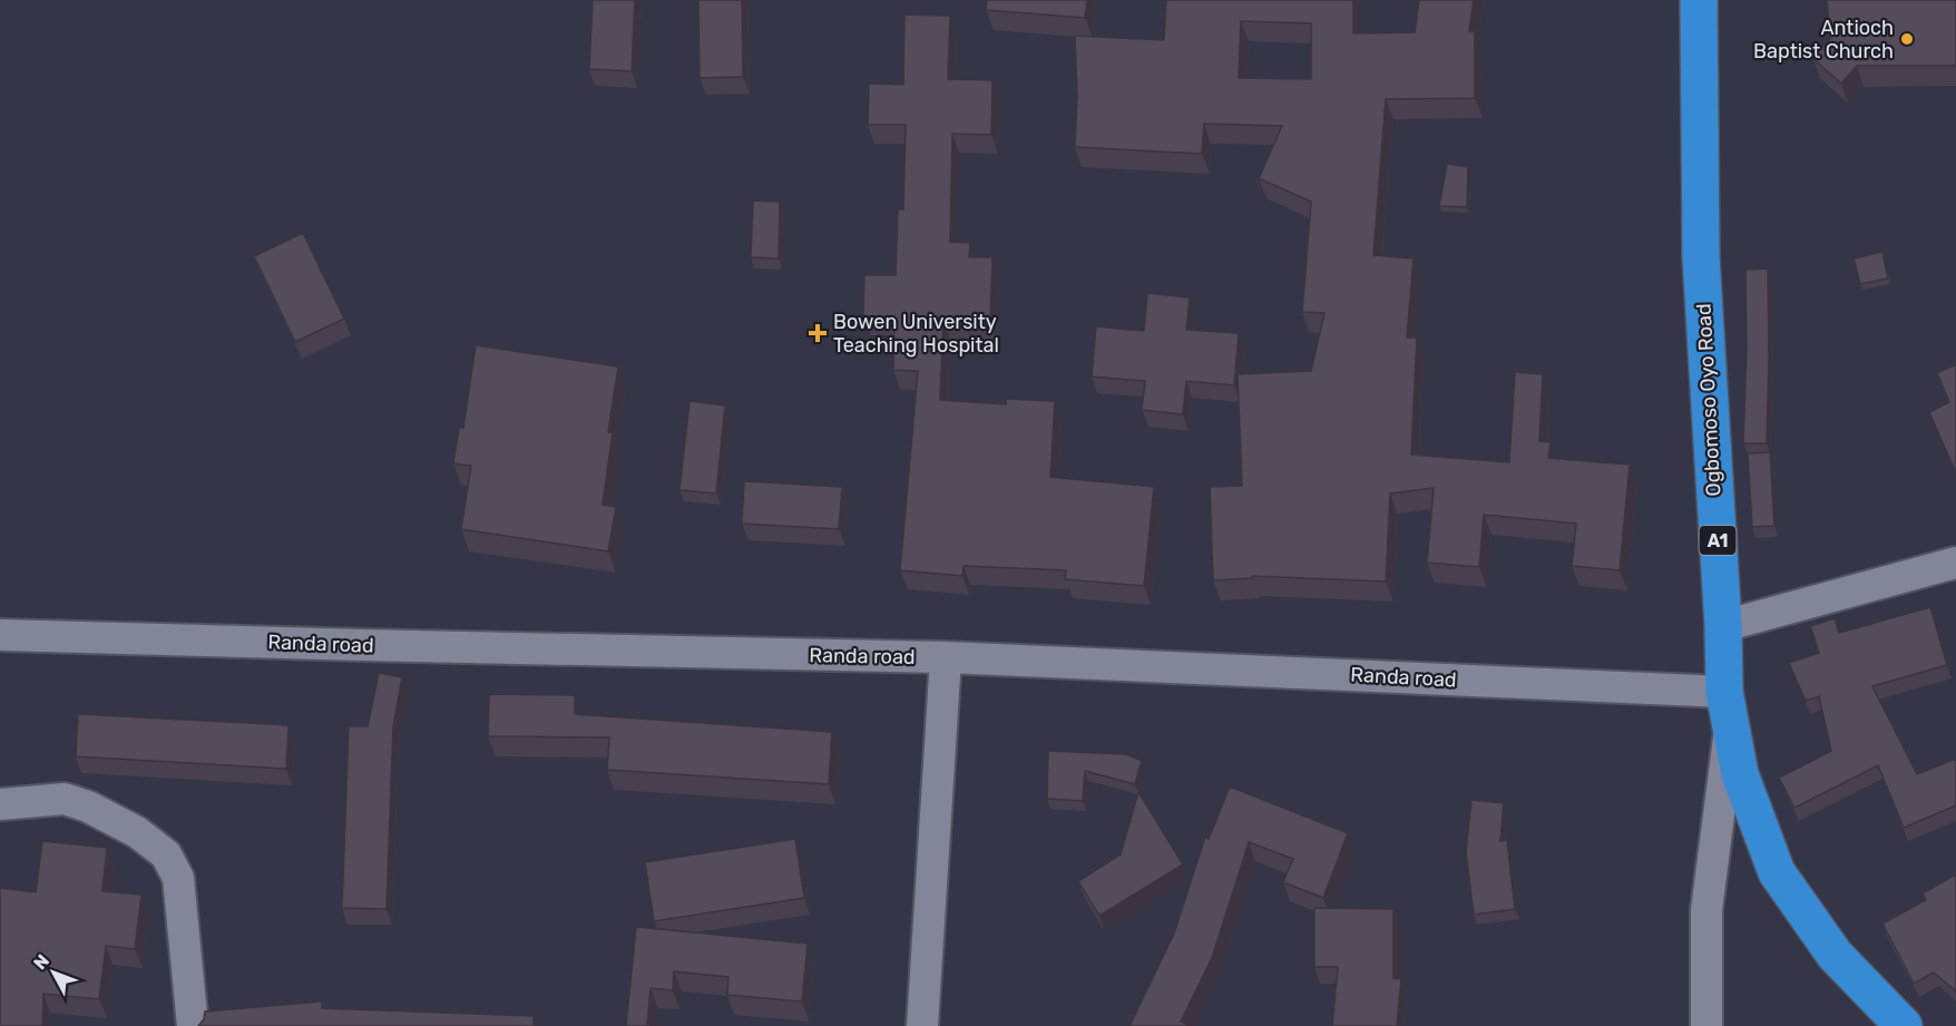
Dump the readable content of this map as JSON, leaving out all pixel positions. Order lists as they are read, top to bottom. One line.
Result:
{"streets":{"highway":["Ogbomoso Oyo Road","A1"],"street":["Randa road"]},"crossings":[["Ogbomoso Oyo Road","Randa road"]],"places":{"other":["Antioch Baptist Church"],"health":["Bowen University Teaching Hospital"]},"north":"top left"}
